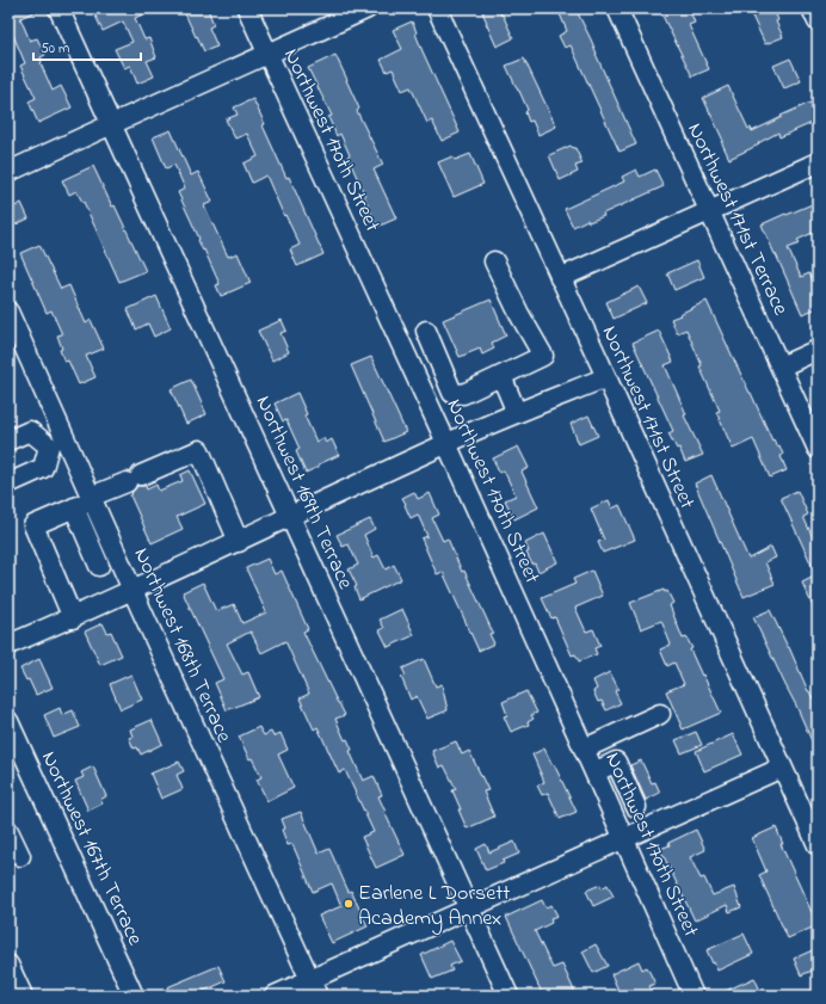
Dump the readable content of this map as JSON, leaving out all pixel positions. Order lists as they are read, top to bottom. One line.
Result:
{"streets":{"street":["Northwest 170th Street","Northwest 171st Terrace","Northwest 171st Street","Northwest 169th Terrace","Northwest 168th Terrace","Northwest 167th Terrace"]},"places":["Earlene L Dorsett Academy Annex"],"scale_bar":"50 m"}
